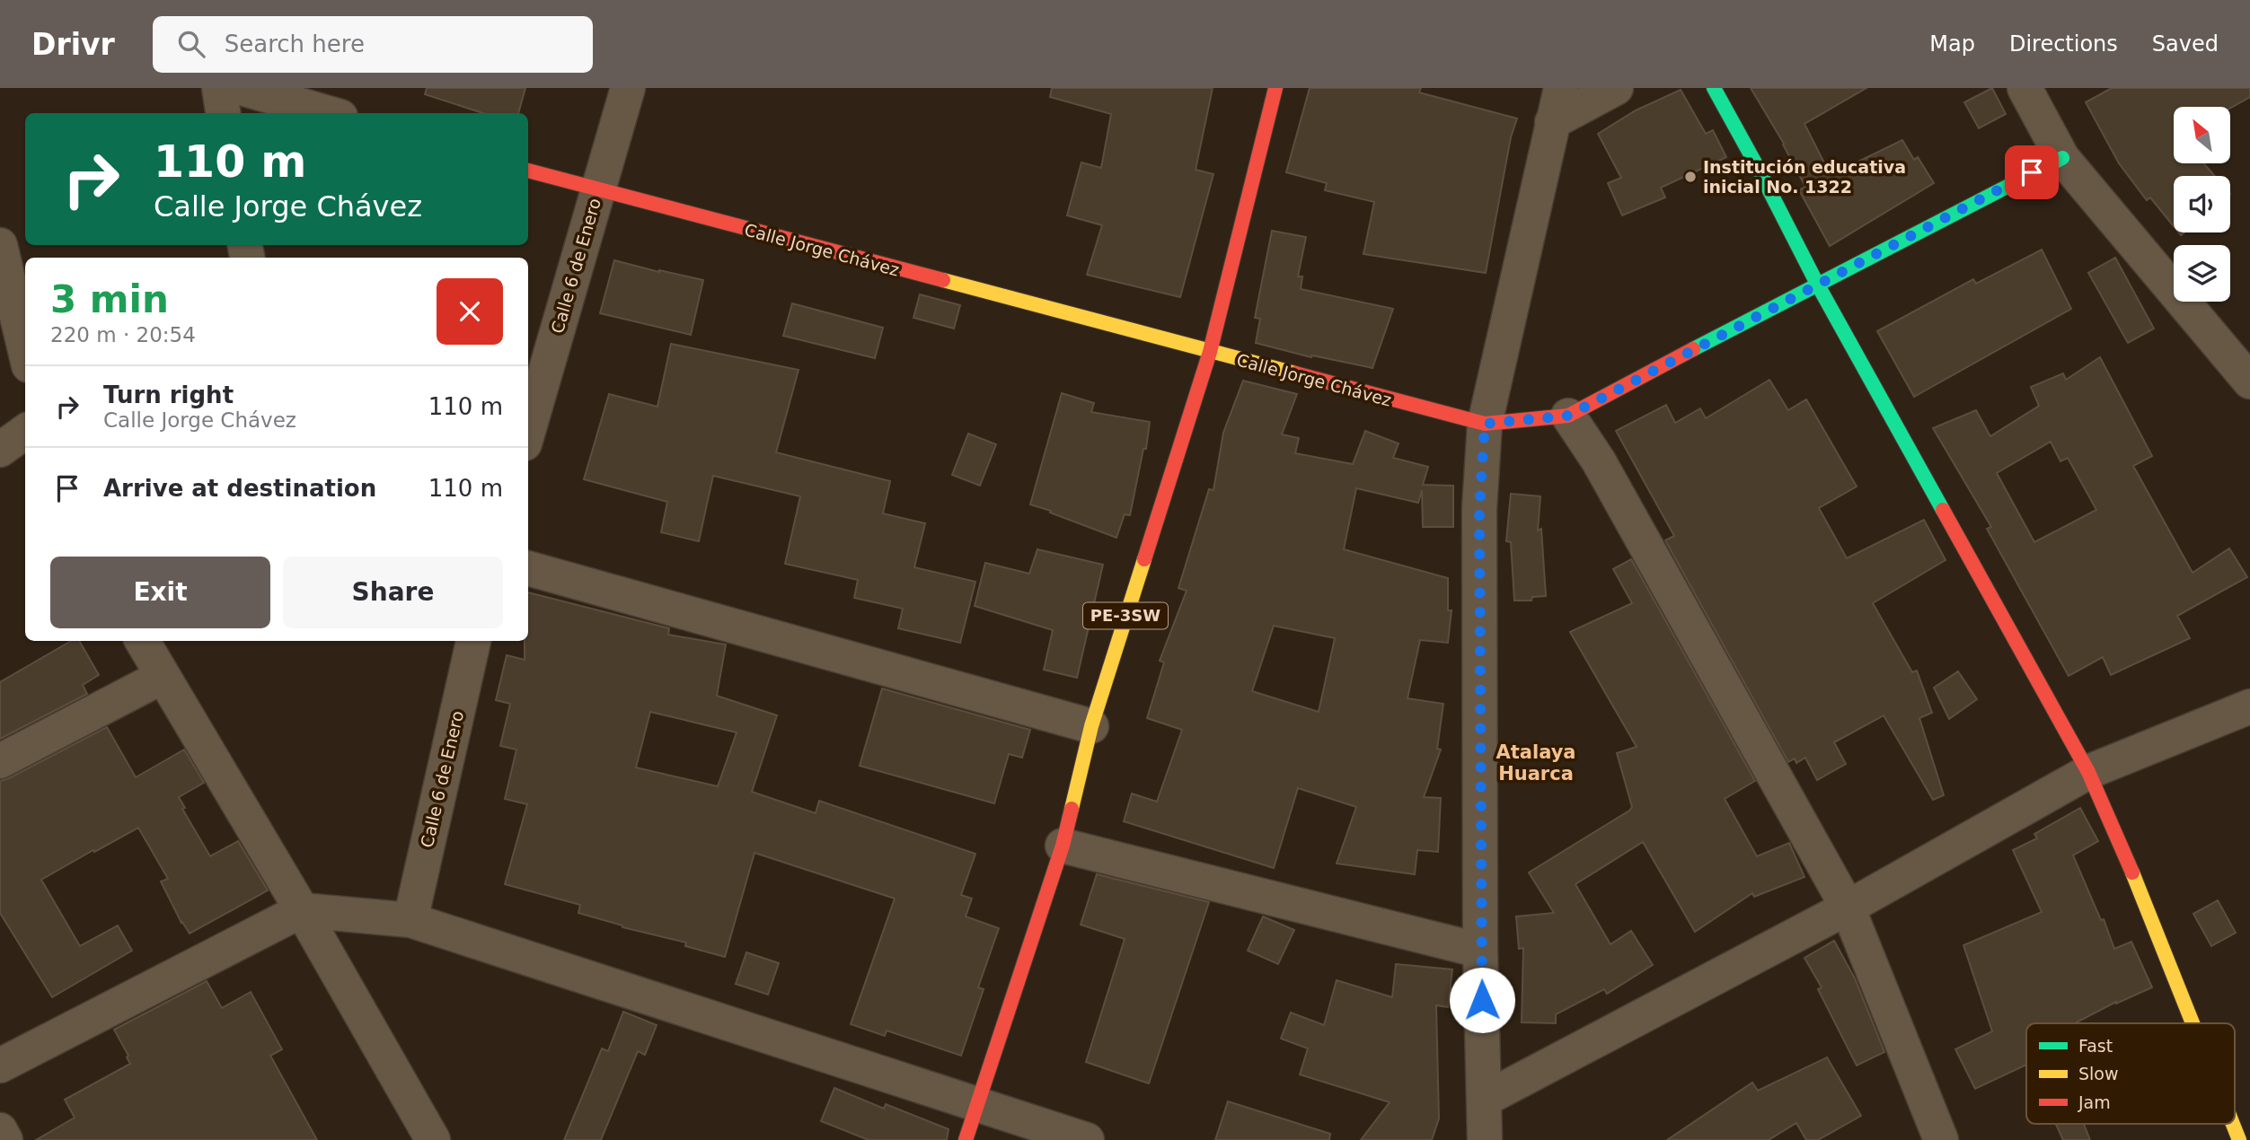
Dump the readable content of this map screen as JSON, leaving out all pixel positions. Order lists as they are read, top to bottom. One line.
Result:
{"streets":{"street":["Calle Jorge Chávez","Calle 6 de Enero","PE-3SW"]},"crossings":[["Calle Jorge Chávez","Calle 6 de Enero"],["Calle Jorge Chávez","PE-3SW"]],"districts":["Atalaya Huarca"],"places":["Institución educativa inicial No. 1322"],"legend":["Fast","Slow","Jam"],"north":"top left","page":{"header":"Drivr","search":"Search here","nav":["Map","Directions","Saved"],"turn":["110 m","Calle Jorge Chávez"],"heading":["3 min","220 m · 20:54"],"list":[{"name":"Turn right","note":"Calle Jorge Chávez","value":"110 m"},{"name":"Arrive at destination","value":"110 m"}],"buttons":["Exit","Share"]}}
